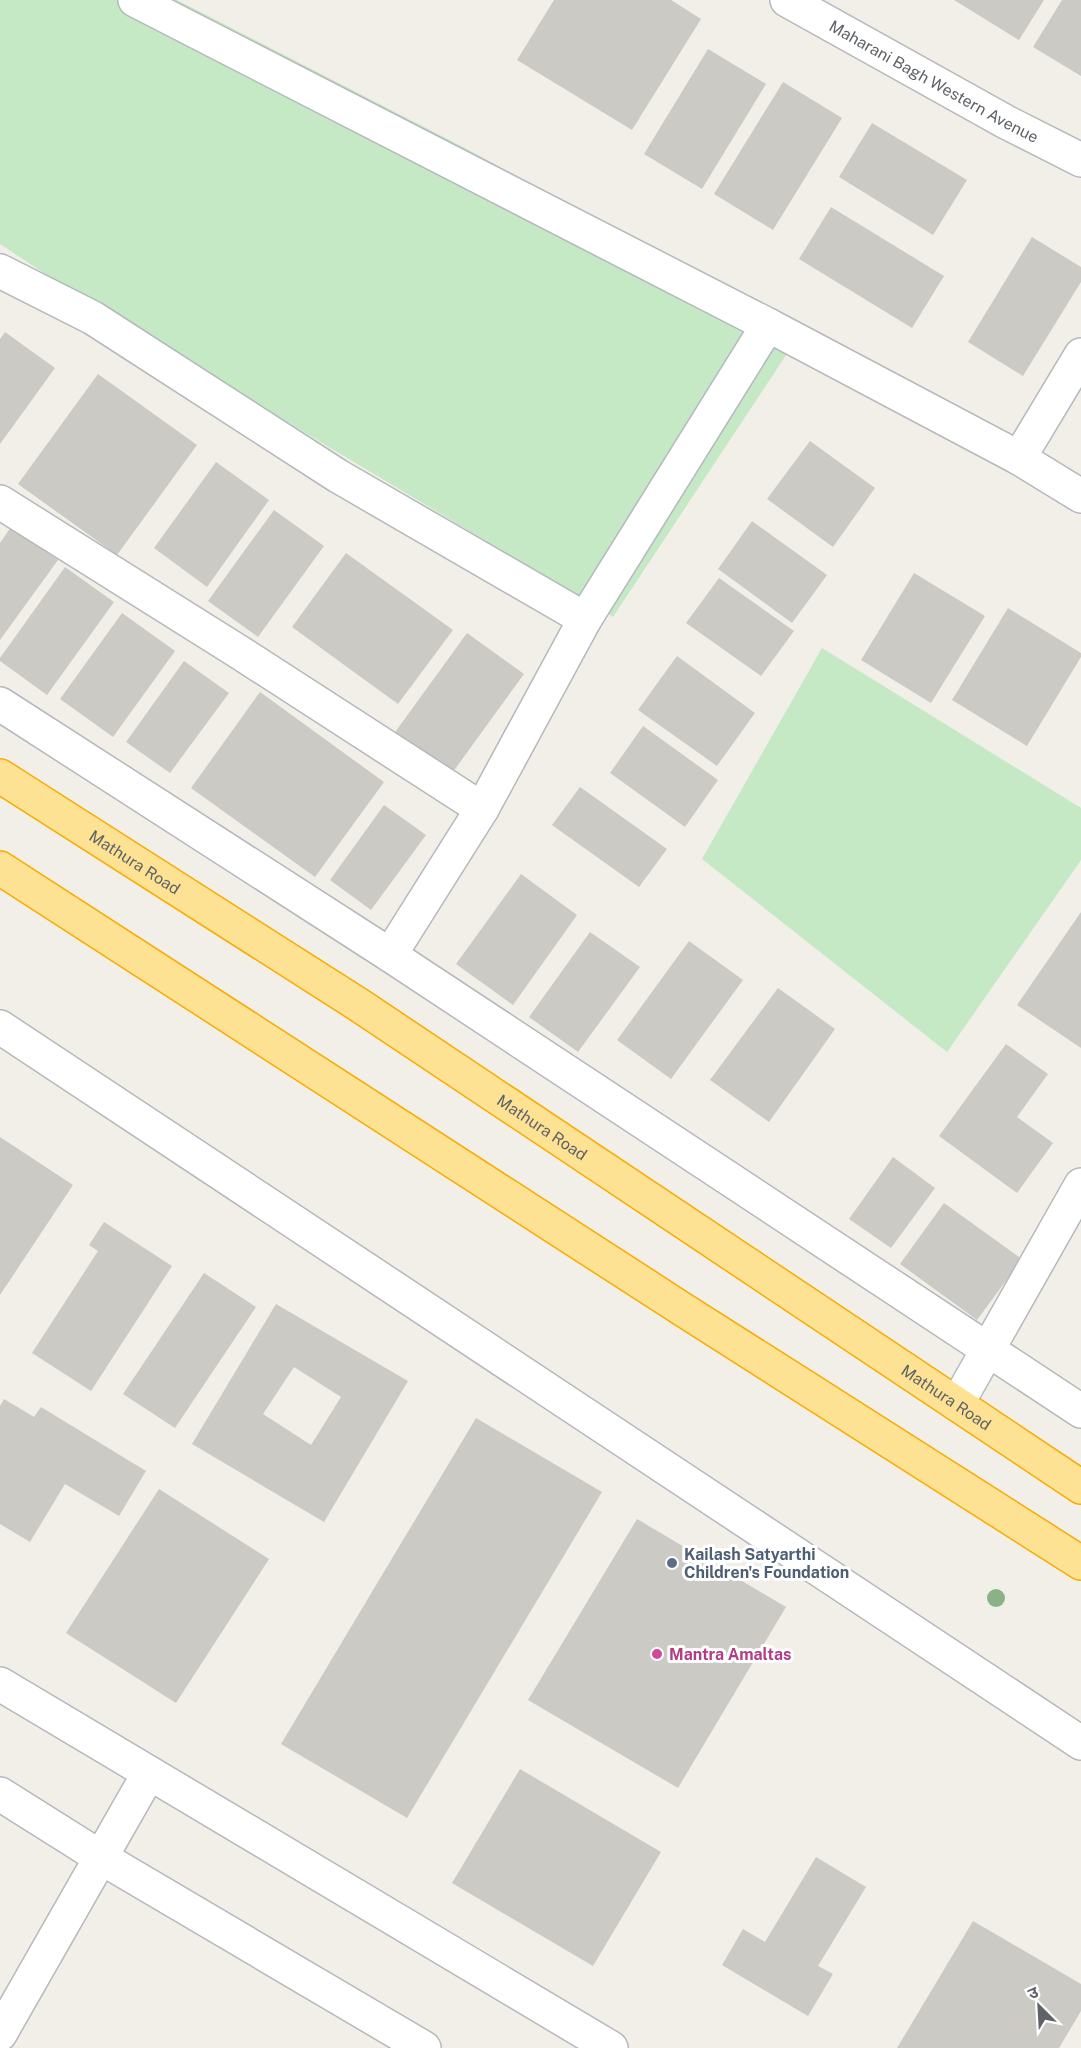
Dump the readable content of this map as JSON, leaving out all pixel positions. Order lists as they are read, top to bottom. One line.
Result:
{"streets":{"highway":["Mathura Road"],"street":["Maharani Bagh Western Avenue"]},"places":["Kailash Satyarthi Children's Foundation","Mantra Amaltas"],"north":"top left"}
